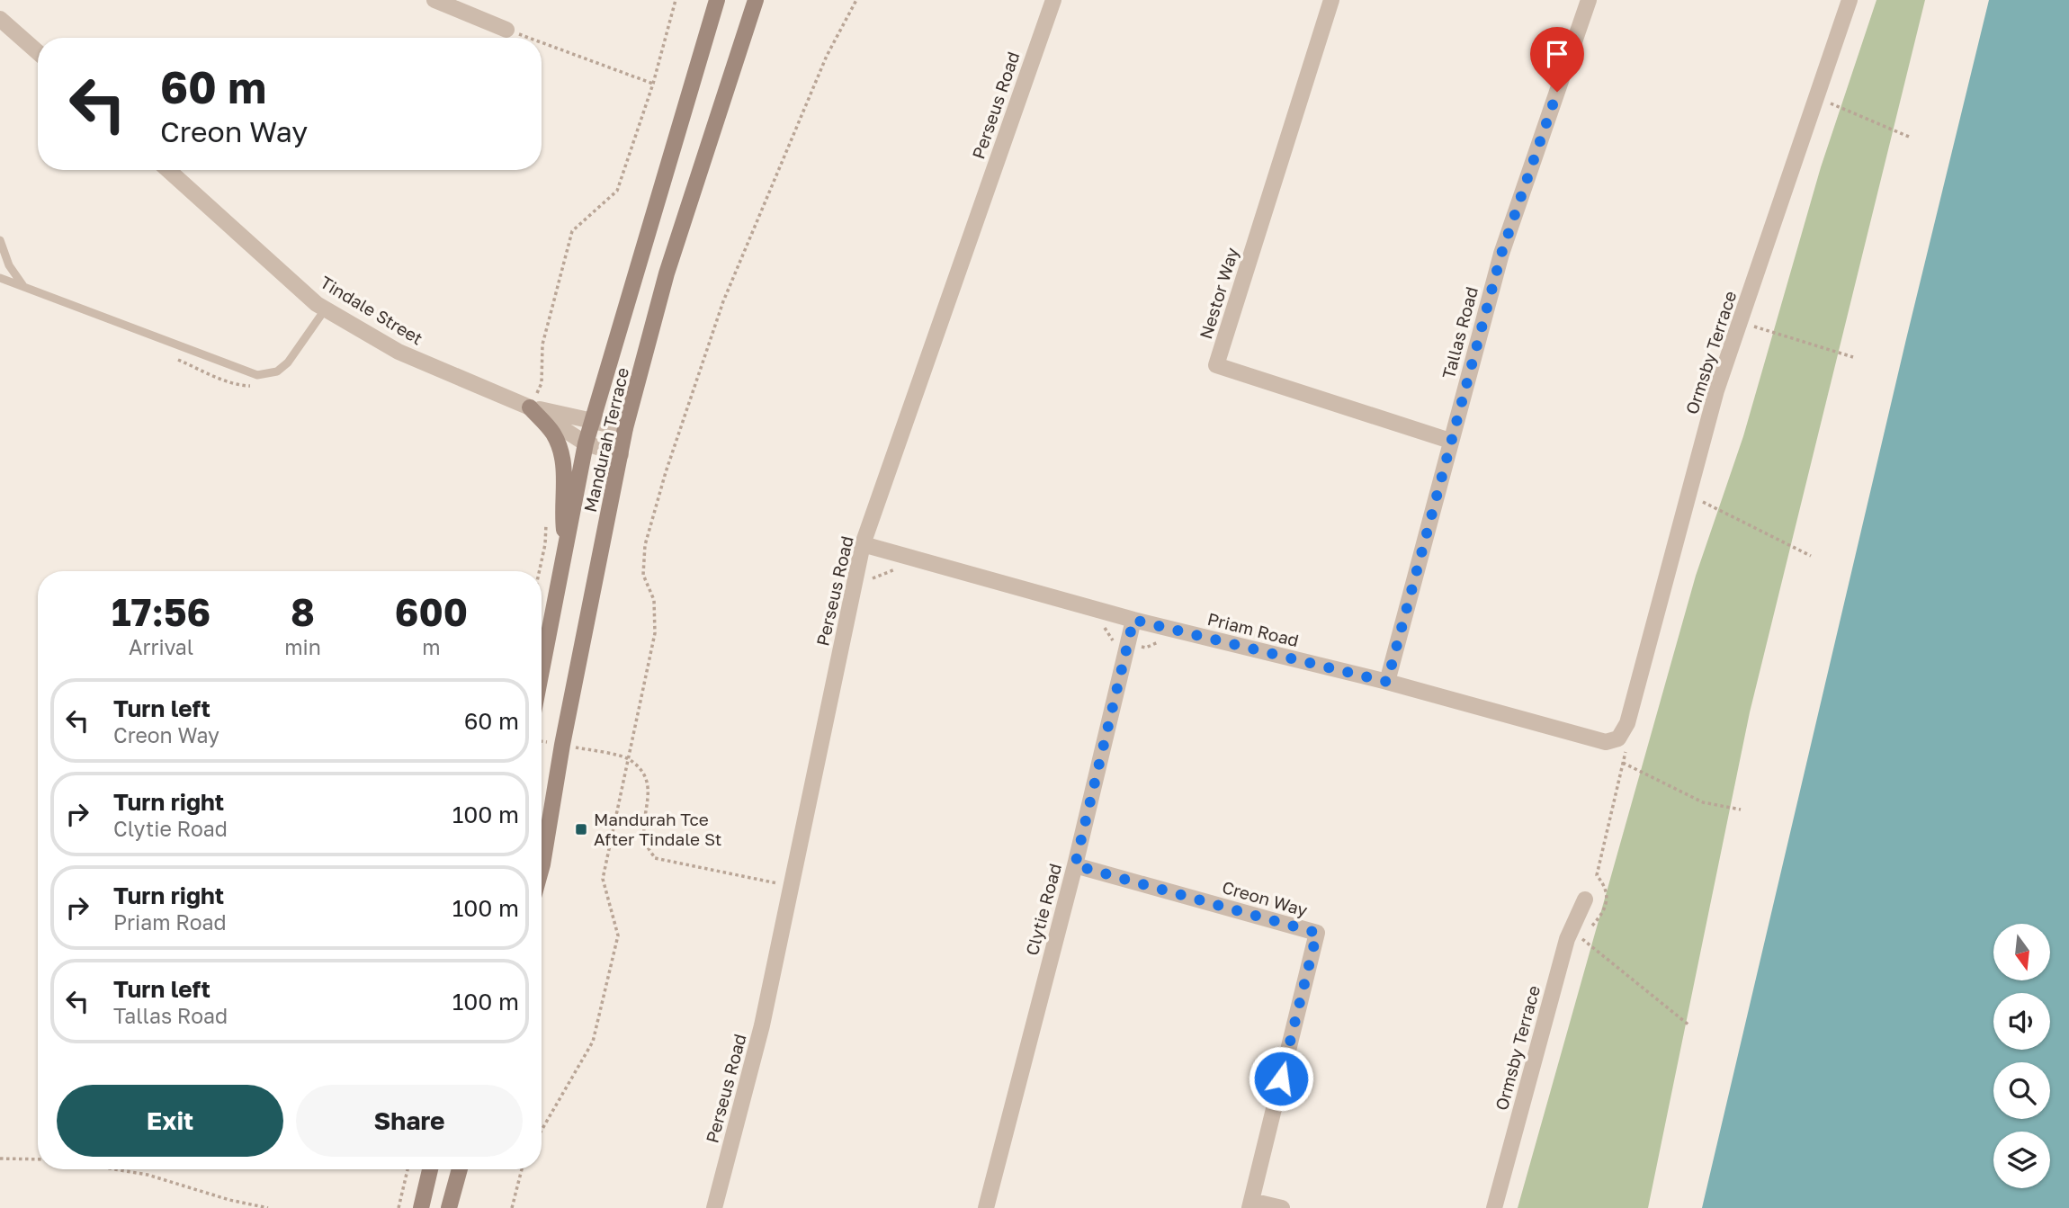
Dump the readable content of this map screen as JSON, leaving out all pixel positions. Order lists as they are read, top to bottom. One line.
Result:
{"streets":{"main road":["Mandurah Terrace"],"street":["Perseus Road","Nestor Way","Tindale Street","Tallas Road","Ormsby Terrace","Priam Road","Creon Way","Clytie Road"]},"crossings":[["Perseus Road","Priam Road"],["Nestor Way","Tallas Road"],["Tindale Street","Mandurah Terrace"],["Tallas Road","Priam Road"],["Ormsby Terrace","Priam Road"],["Priam Road","Clytie Road"],["Creon Way","Clytie Road"]],"places":{"transit":["Mandurah Tce After Tindale St"]},"north":"bottom","page":{"turn":["60 m","Creon Way"],"eta":["17:56","Arrival","8","min","600","m"],"list":[{"name":"Turn left","note":"Creon Way","value":"60 m"},{"name":"Turn right","note":"Clytie Road","value":"100 m"},{"name":"Turn right","note":"Priam Road","value":"100 m"},{"name":"Turn left","note":"Tallas Road","value":"100 m"}],"buttons":["Exit","Share"]}}
